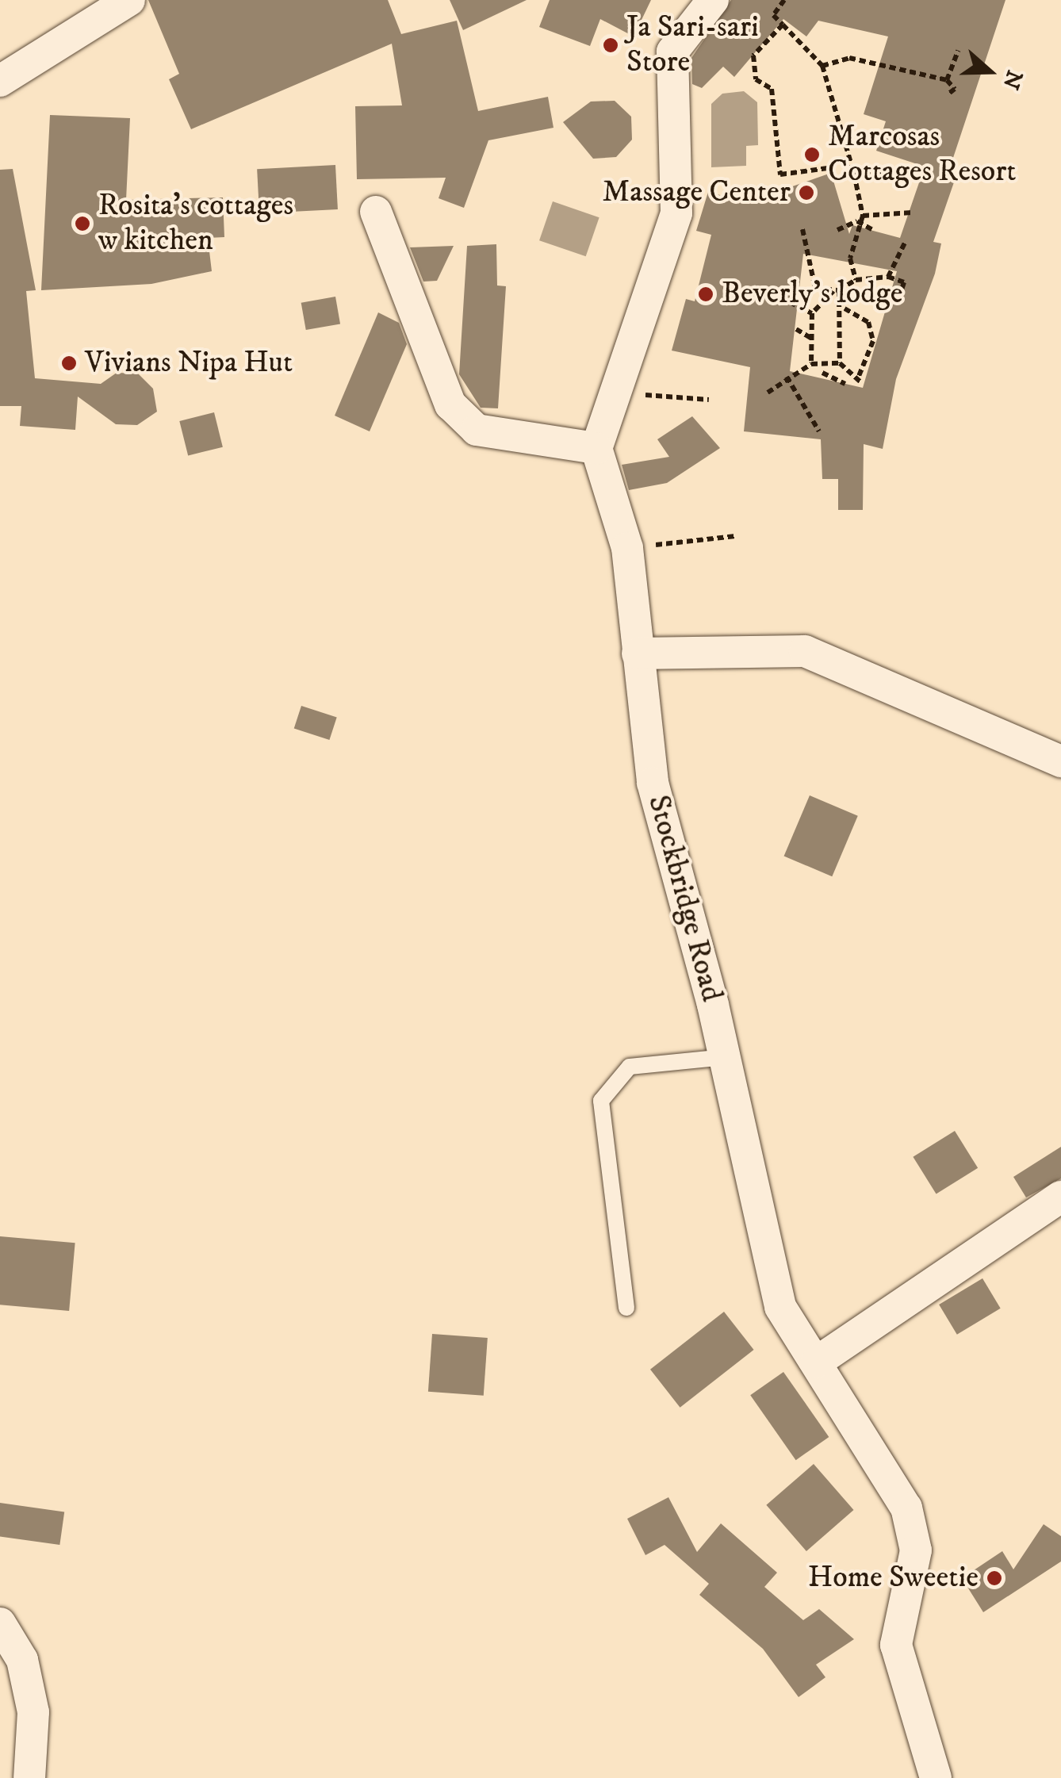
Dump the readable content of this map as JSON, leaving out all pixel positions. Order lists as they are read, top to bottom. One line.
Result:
{"streets":{"street":["Stockbridge Road"]},"places":["Ja Sari-sari Store","Marcosas Cottages Resort","Massage Center","Rosita's cottages w kitchen","Beverly's lodge","Vivians Nipa Hut","Home Sweetie"],"north":"right"}
